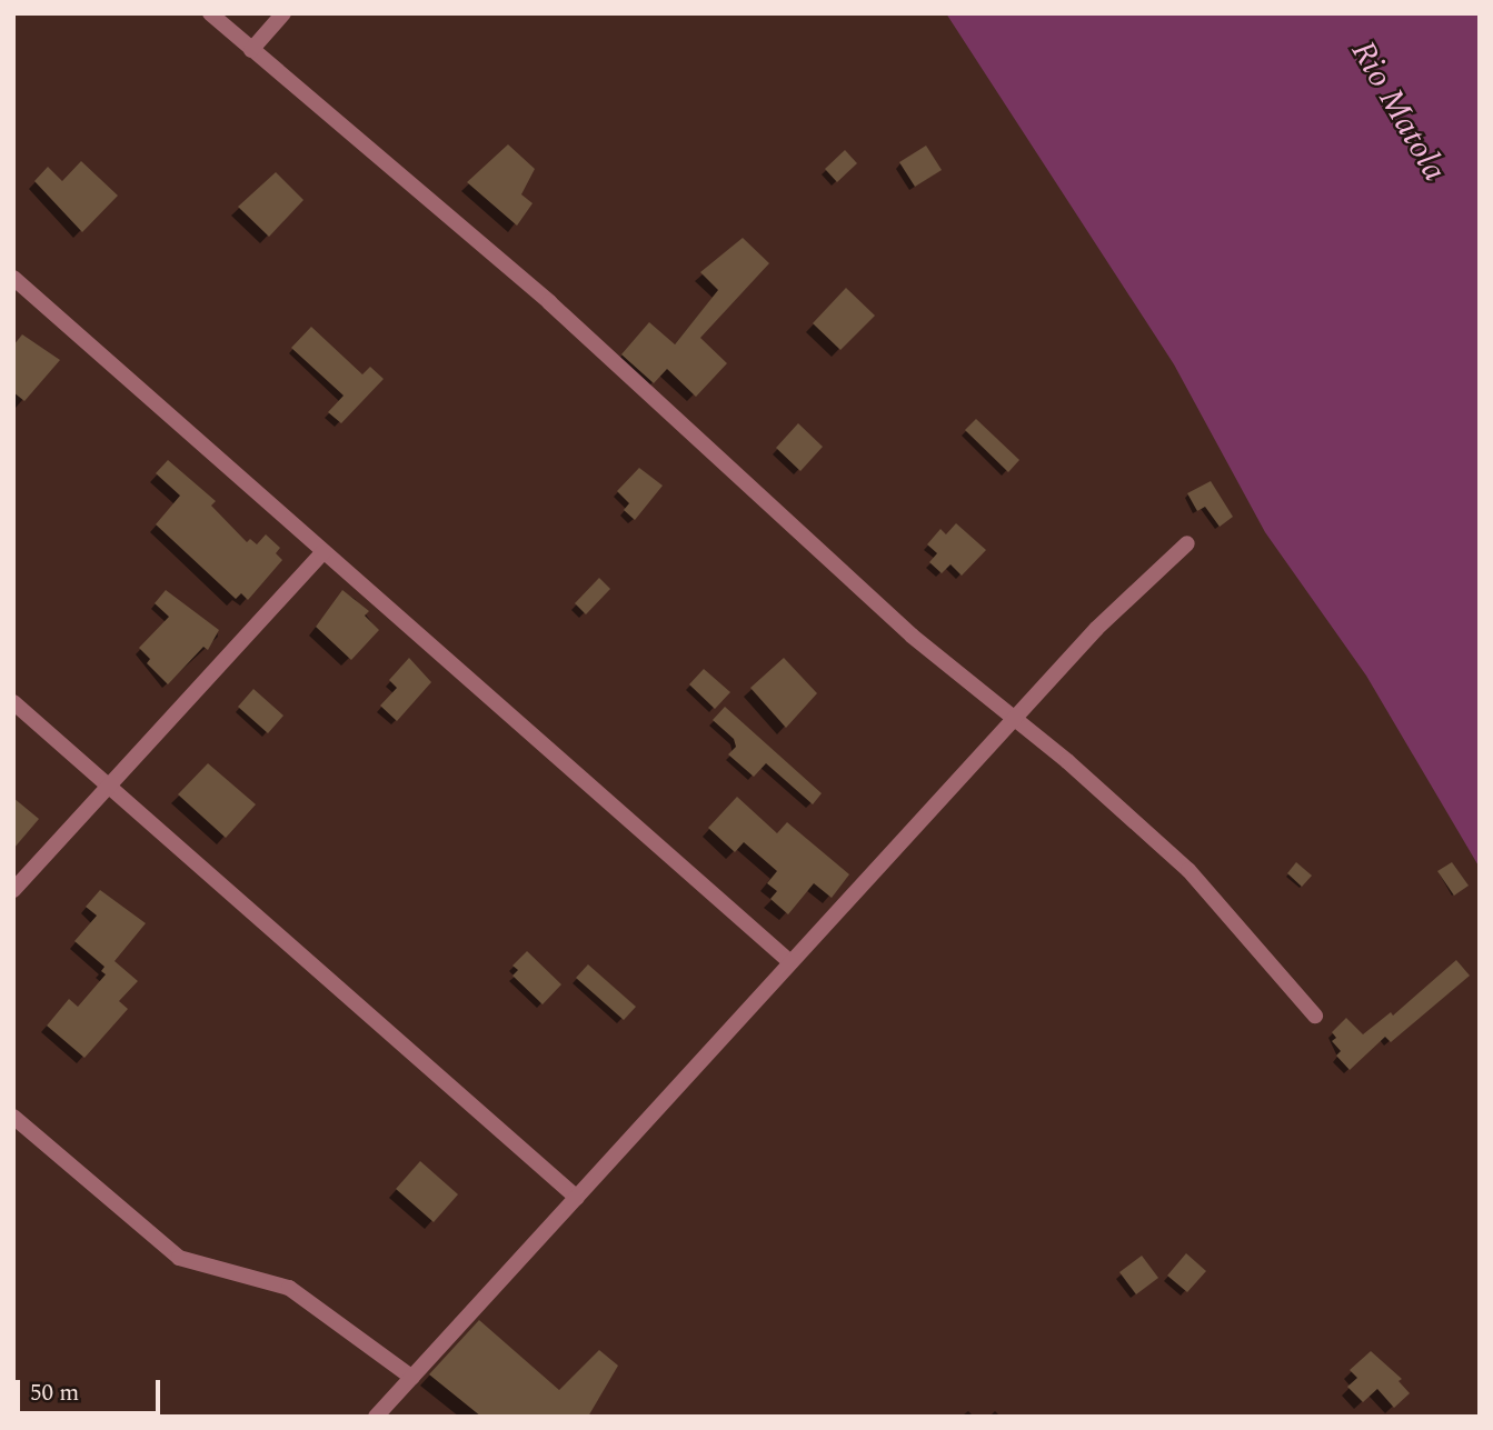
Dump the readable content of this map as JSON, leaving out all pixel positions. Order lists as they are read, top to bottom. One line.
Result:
{"water":["Rio Matola"],"scale_bar":"50 m"}
